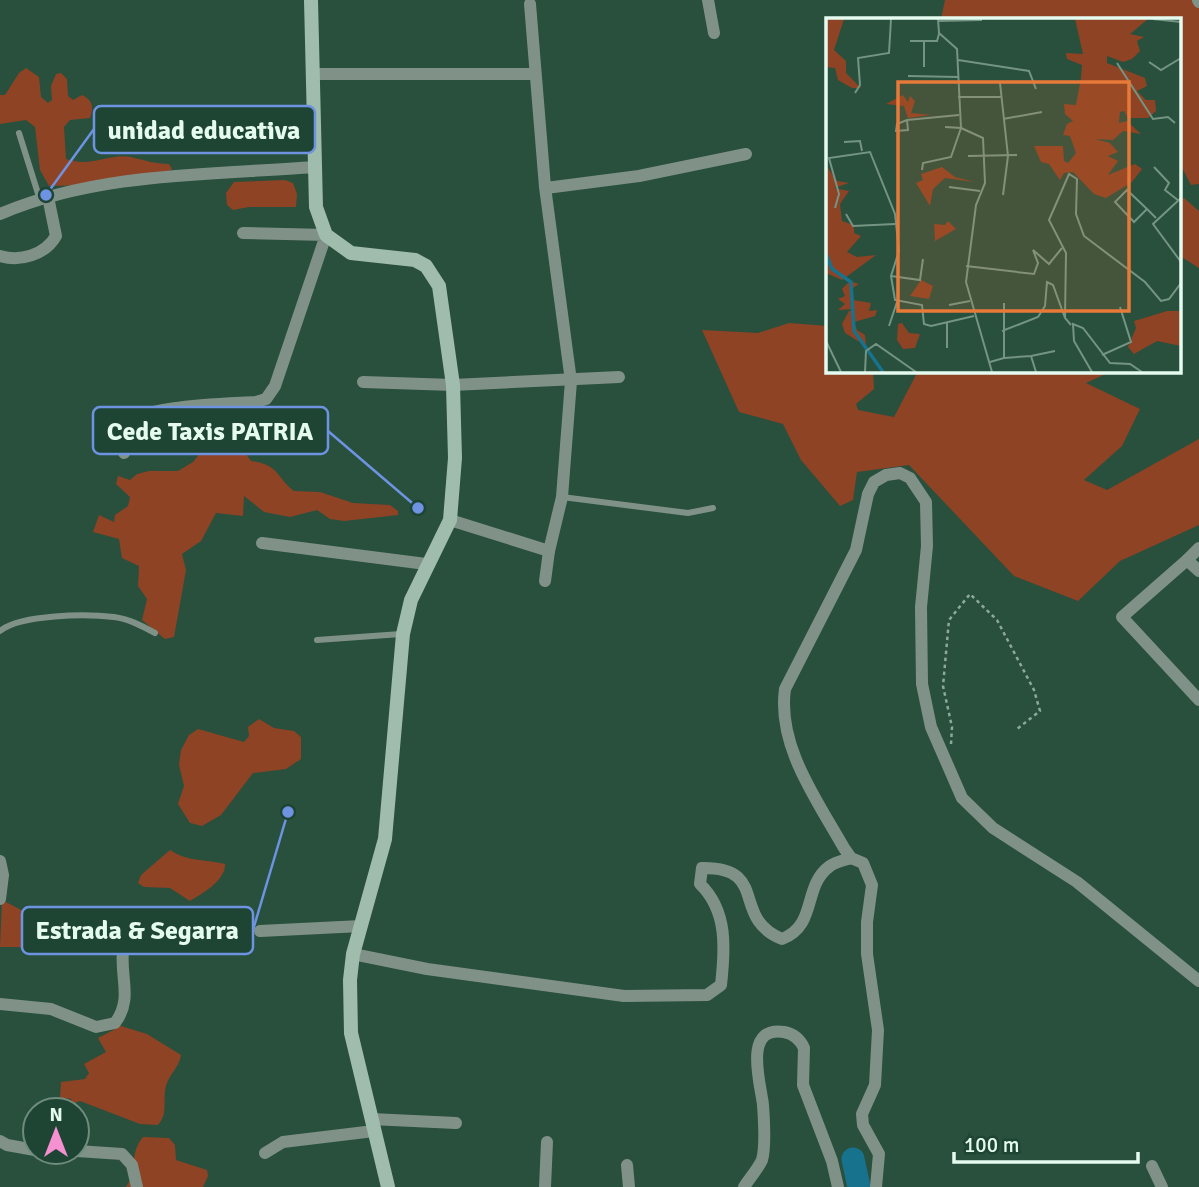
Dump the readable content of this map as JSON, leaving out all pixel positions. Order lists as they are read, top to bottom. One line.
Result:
{"places":["unidad educativa","Cede Taxis PATRIA","Estrada & Segarra"],"scale_bar":"100 m","north":"top"}
